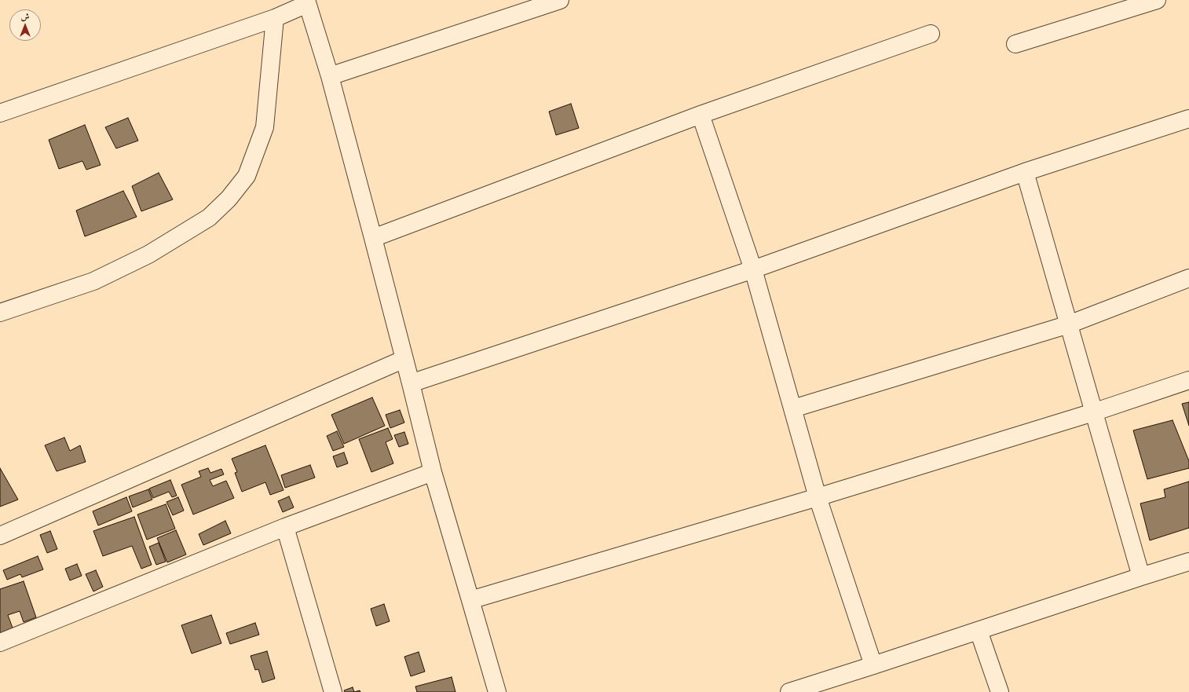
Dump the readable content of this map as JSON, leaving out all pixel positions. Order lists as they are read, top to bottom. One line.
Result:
{"north":"top"}
